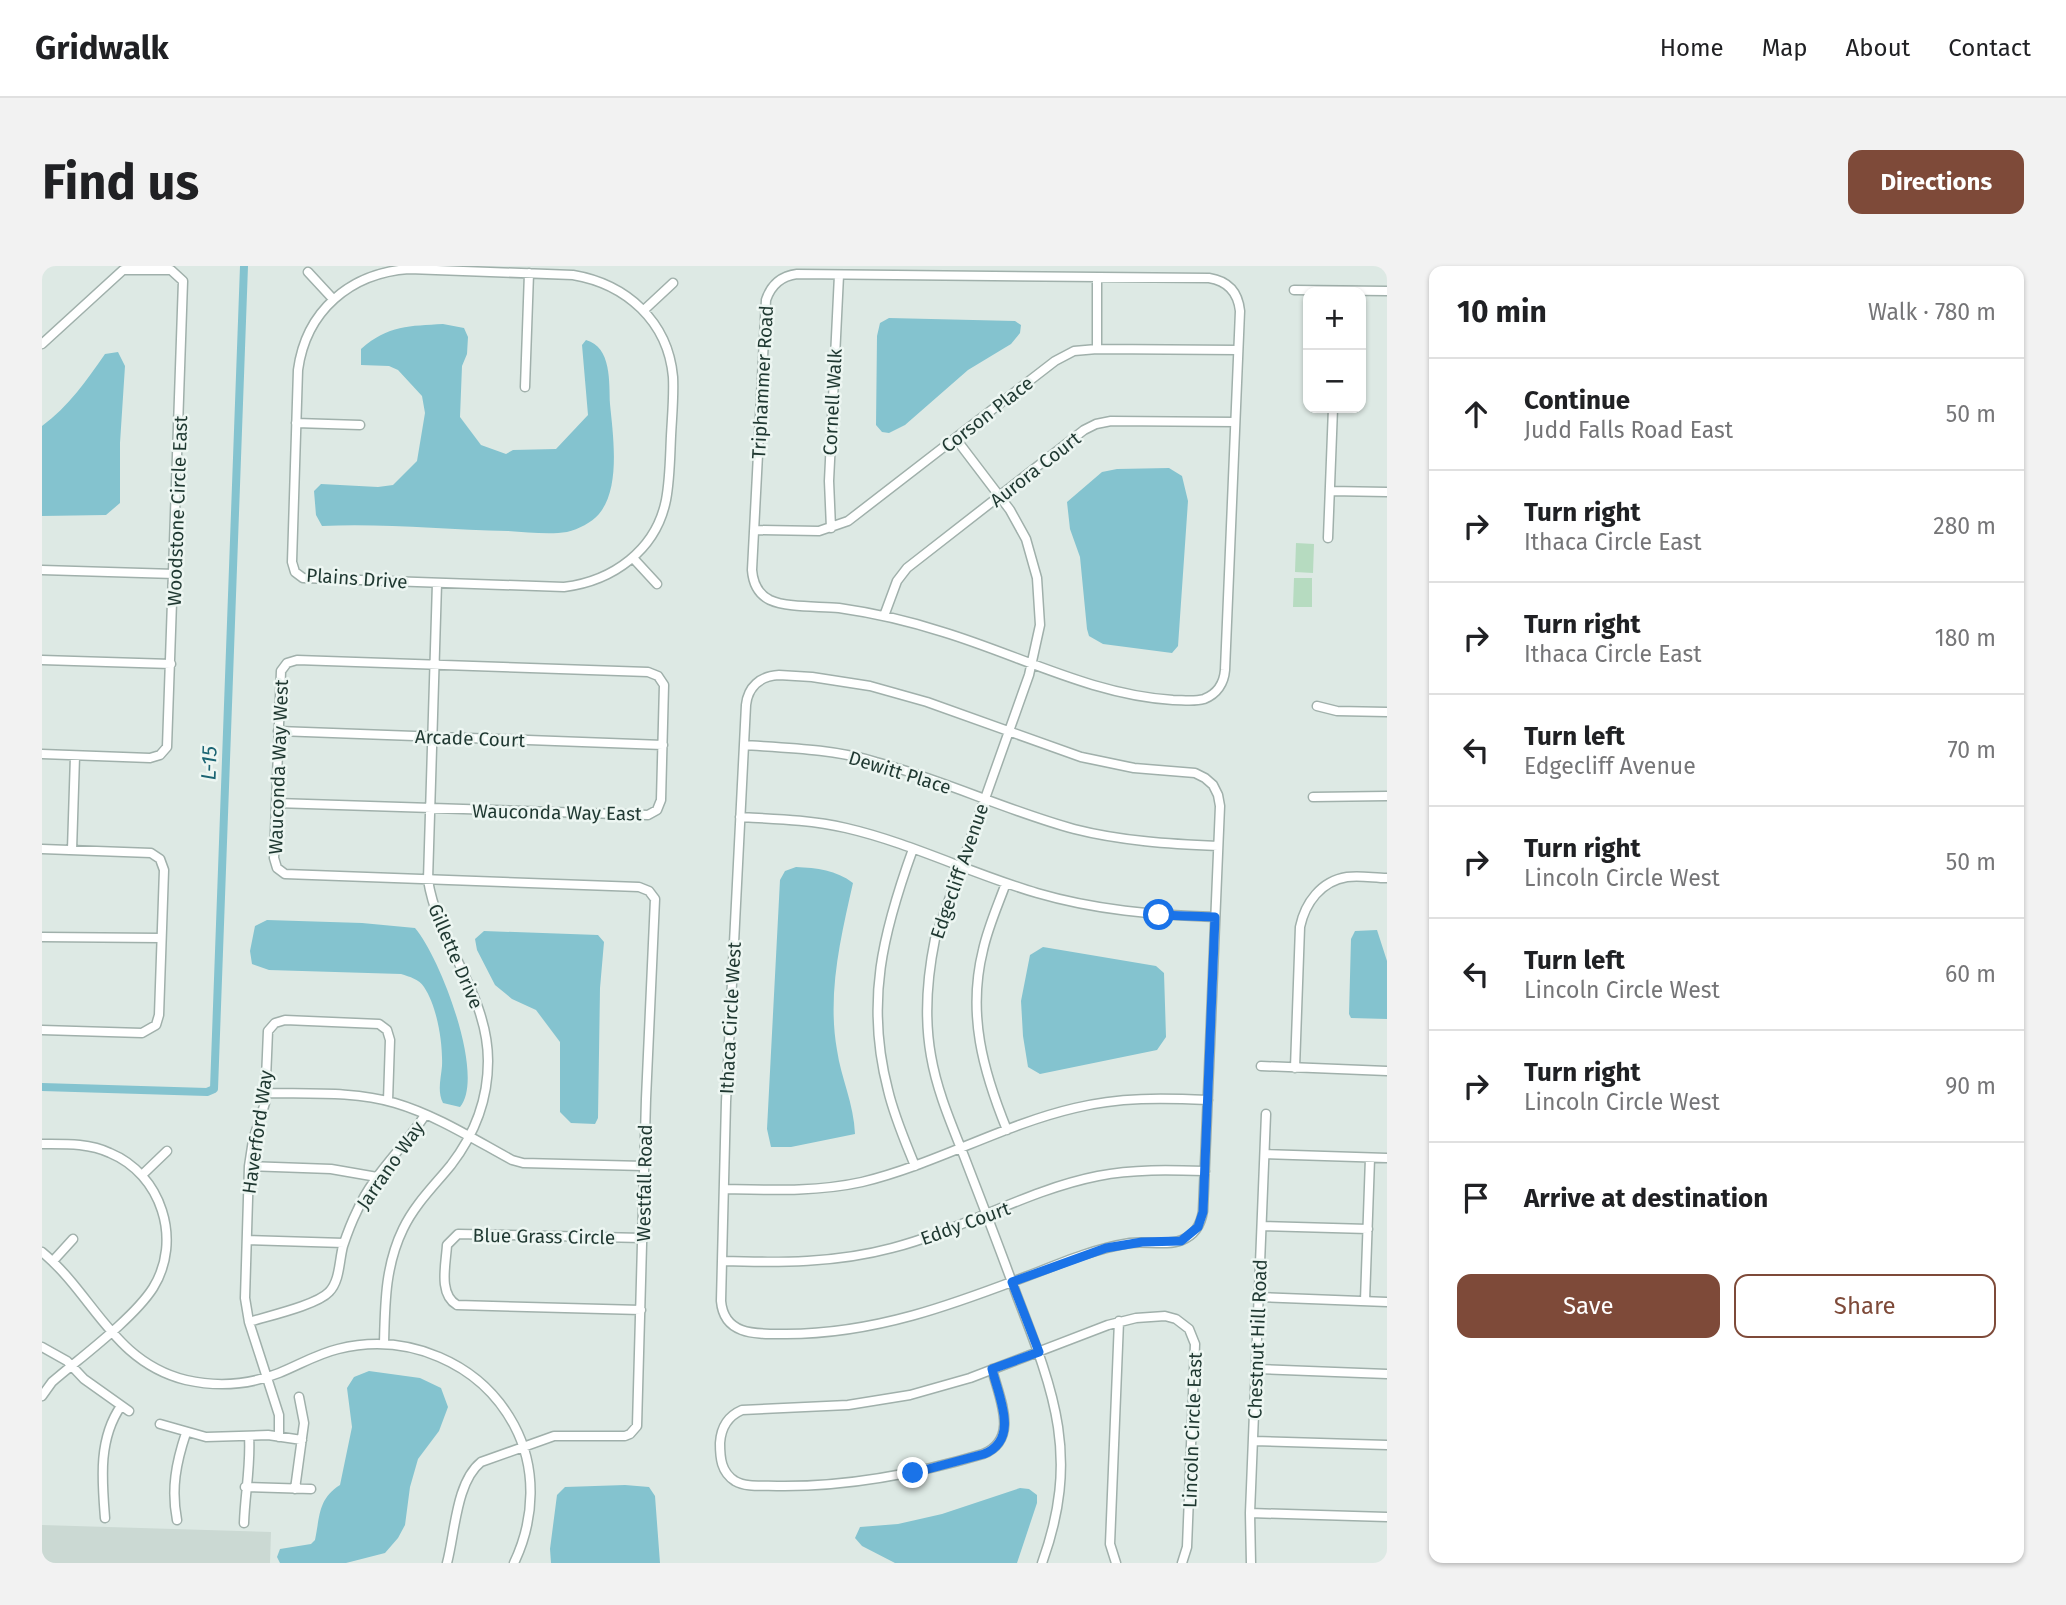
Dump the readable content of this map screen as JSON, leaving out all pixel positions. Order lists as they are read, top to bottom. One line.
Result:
{"streets":{"street":["Triphammer Road","Cornell Walk","Corson Place","Aurora Court","Woodstone Circle East","Plains Drive","Arcade Court","Wauconda Way West","Dewitt Place","Wauconda Way East","Edgecliff Avenue","Gillette Drive","Ithaca Circle West","Haverford Way","Jarrano Way","Westfall Road","Eddy Court","Blue Grass Circle","Chestnut Hill Road","Lincoln Circle East"]},"crossings":[["Triphammer Road","Cornell Walk"],["Triphammer Road","Corson Place"],["Triphammer Road","Aurora Court"],["Triphammer Road","Edgecliff Avenue"],["Cornell Walk","Corson Place"],["Corson Place","Edgecliff Avenue"],["Aurora Court","Edgecliff Avenue"],["Plains Drive","Gillette Drive"],["Arcade Court","Wauconda Way West"],["Arcade Court","Wauconda Way East"],["Arcade Court","Gillette Drive"],["Wauconda Way West","Wauconda Way East"],["Wauconda Way West","Gillette Drive"],["Wauconda Way West","Westfall Road"],["Dewitt Place","Edgecliff Avenue"],["Dewitt Place","Ithaca Circle West"],["Wauconda Way East","Gillette Drive"],["Edgecliff Avenue","Ithaca Circle West"],["Edgecliff Avenue","Eddy Court"],["Edgecliff Avenue","Lincoln Circle East"],["Gillette Drive","Westfall Road"],["Ithaca Circle West","Eddy Court"],["Haverford Way","Jarrano Way"],["Westfall Road","Blue Grass Circle"]],"water":["L-15"],"page":{"header":"Gridwalk","nav":["Home","Map","About","Contact"],"buttons":["Directions",["Save","Share"]],"title":"Find us","heading":["10 min","Walk · 780 m"],"map_buttons":["+","−"],"list":[["Continue","Judd Falls Road East","50 m"],["Turn right","Ithaca Circle East","280 m"],["Turn right","Ithaca Circle East","180 m"],["Turn left","Edgecliff Avenue","70 m"],["Turn right","Lincoln Circle West","50 m"],["Turn left","Lincoln Circle West","60 m"],["Turn right","Lincoln Circle West","90 m"],"Arrive at destination"]}}
